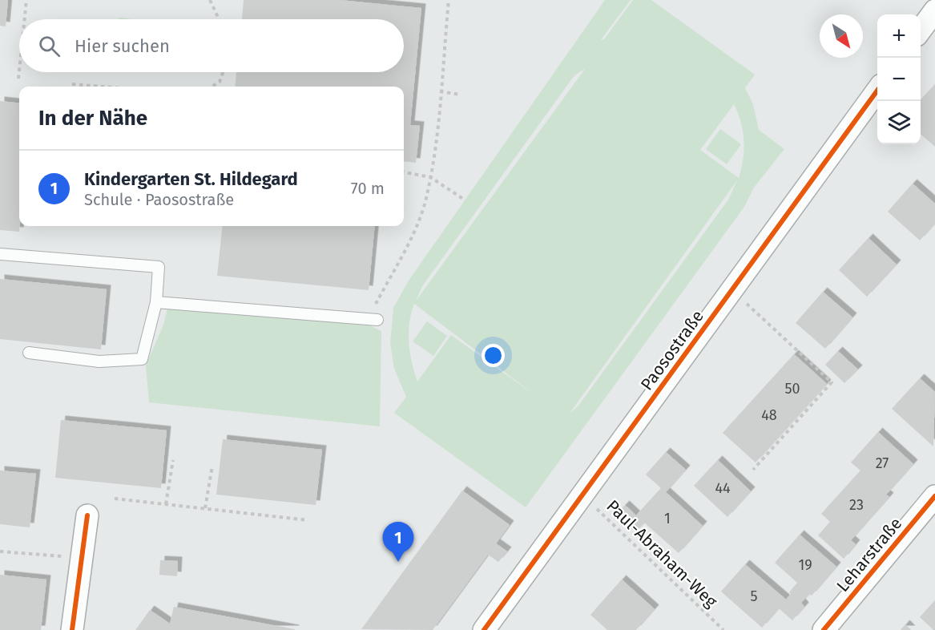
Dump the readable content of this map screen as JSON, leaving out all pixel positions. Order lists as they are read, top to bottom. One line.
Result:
{"streets":{"street":["Paosostraße","Leharstraße"],"path":["Paul-Abraham-Weg"]},"crossings":[["Paosostraße","Paul-Abraham-Weg"]],"house_numbers":["50","48","27","44","23","1","19","5"],"north":"bottom right","page":{"map_buttons":["+","−"],"search":"Hier suchen","heading":"In der Nähe","list":[{"mark":"1","name":"Kindergarten St. Hildegard","note":"Schule · Paosostraße","value":"70 m"}],"pins":"1"}}
